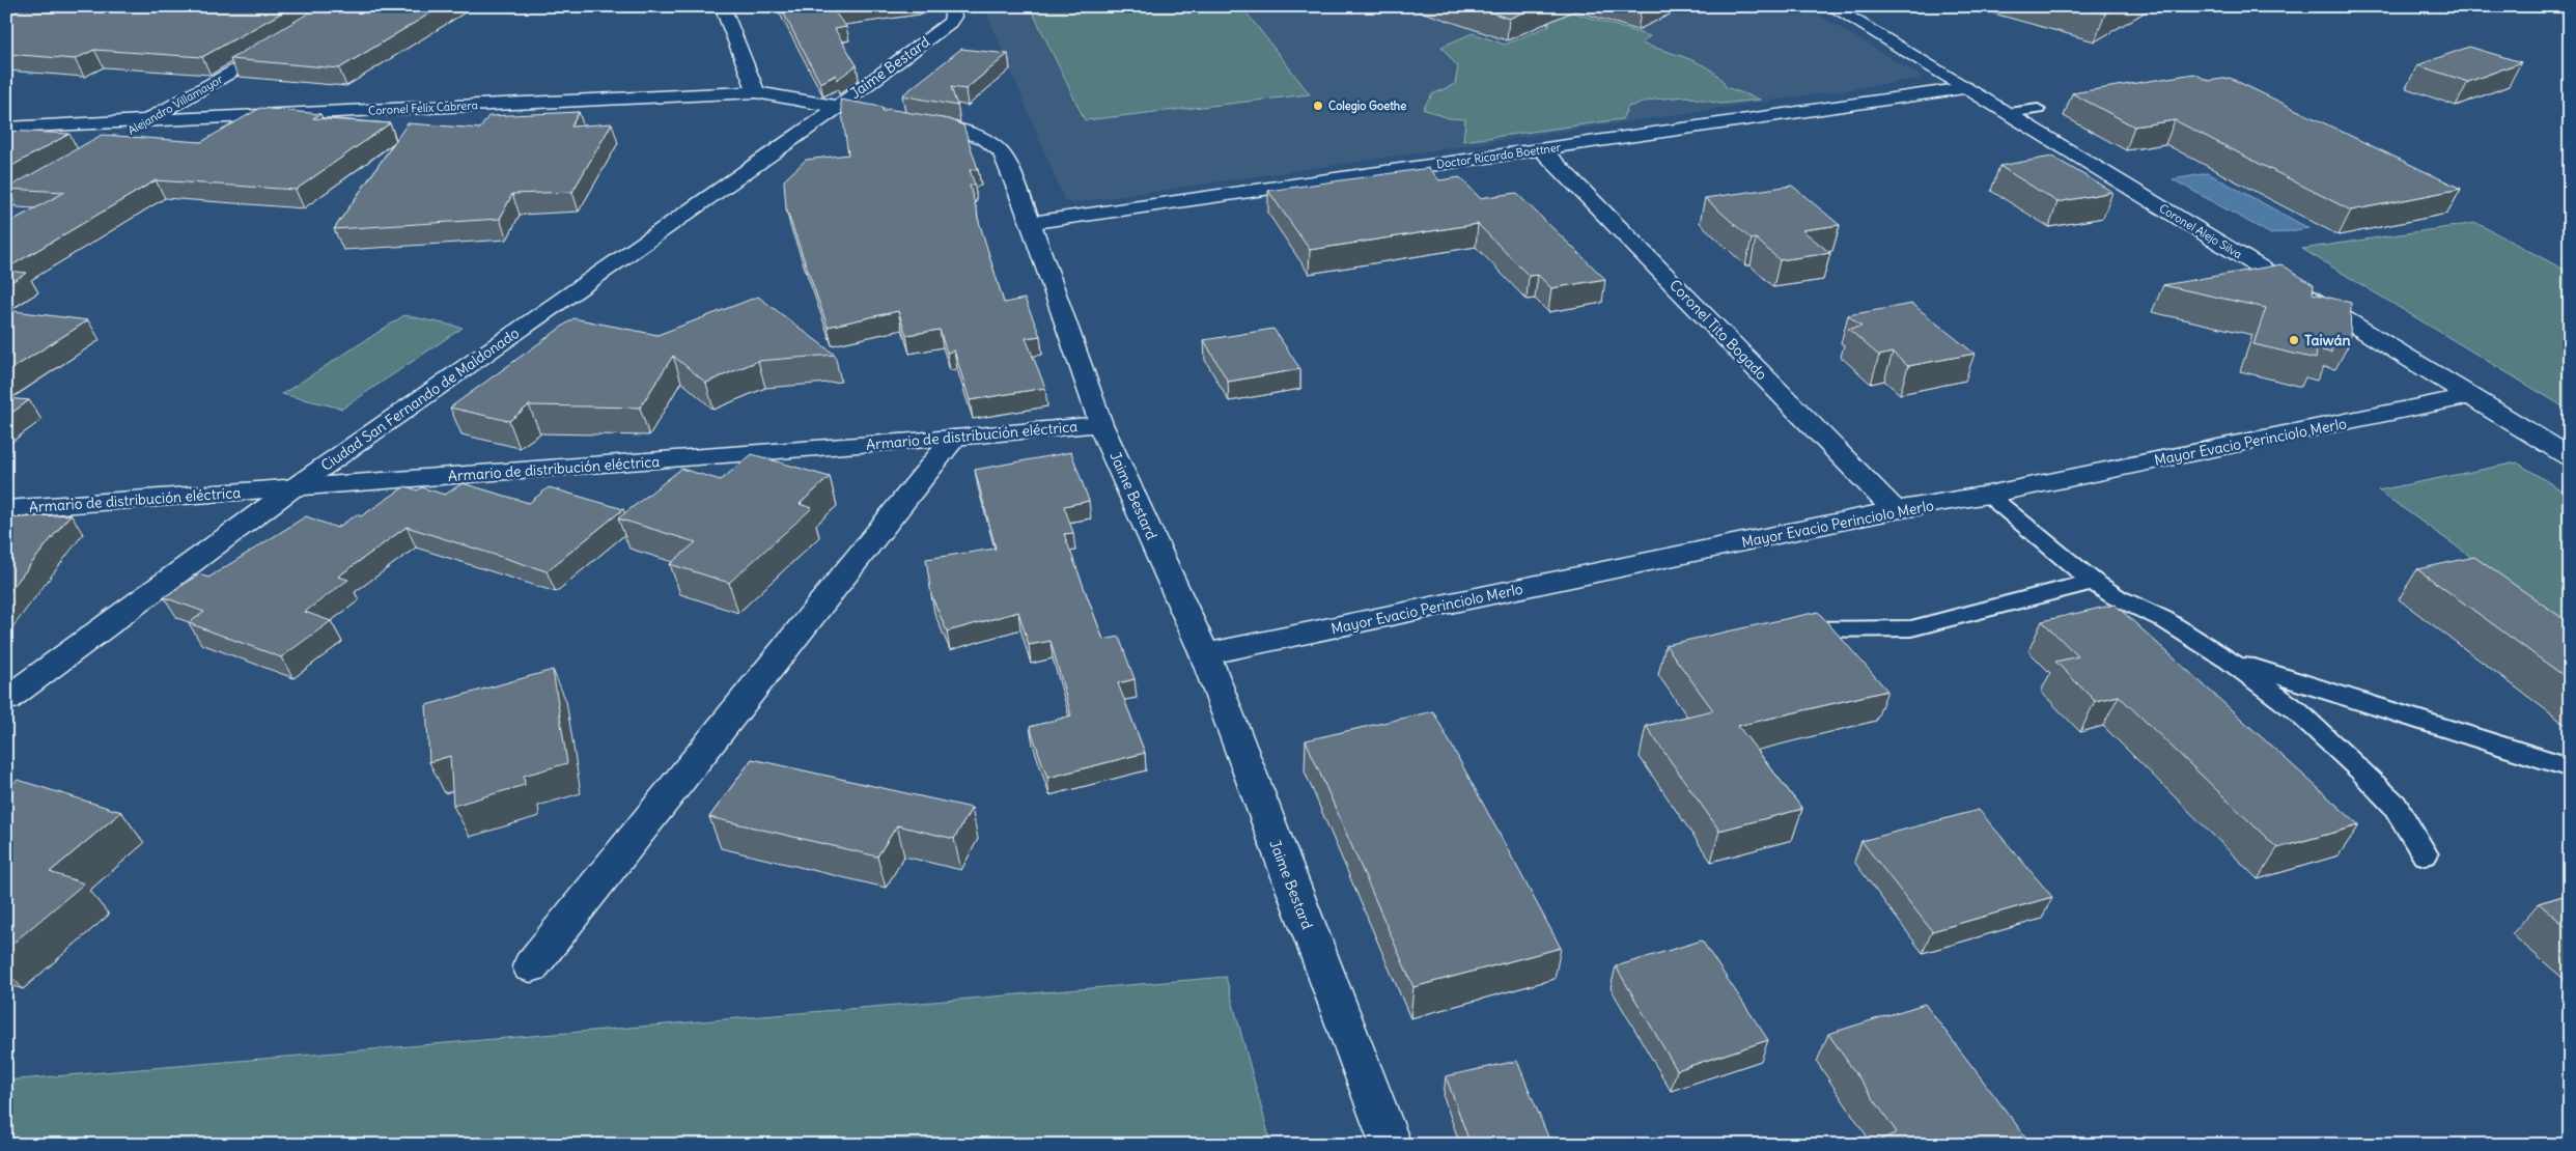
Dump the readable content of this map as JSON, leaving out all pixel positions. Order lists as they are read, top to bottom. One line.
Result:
{"streets":{"street":["Jaime Bestard","Alejandro Villamayor","Coronel Felix Cabrera","Doctor Ricardo Boettner","Coronel Alejo Silva","Coronel Tito Bogado","Ciudad San Fernando de Maldonado","Armario de distribución eléctrica","Mayor Evacio Perinciolo Merlo"]},"crossings":[["Jaime Bestard","Coronel Felix Cabrera"],["Jaime Bestard","Doctor Ricardo Boettner"],["Jaime Bestard","Ciudad San Fernando de Maldonado"],["Jaime Bestard","Armario de distribución eléctrica"],["Jaime Bestard","Mayor Evacio Perinciolo Merlo"],["Alejandro Villamayor","Coronel Felix Cabrera"],["Coronel Felix Cabrera","Ciudad San Fernando de Maldonado"],["Doctor Ricardo Boettner","Coronel Alejo Silva"],["Doctor Ricardo Boettner","Coronel Tito Bogado"],["Coronel Alejo Silva","Mayor Evacio Perinciolo Merlo"],["Coronel Tito Bogado","Mayor Evacio Perinciolo Merlo"],["Ciudad San Fernando de Maldonado","Armario de distribución eléctrica"]],"places":["Colegio Goethe","Taiwán"]}
